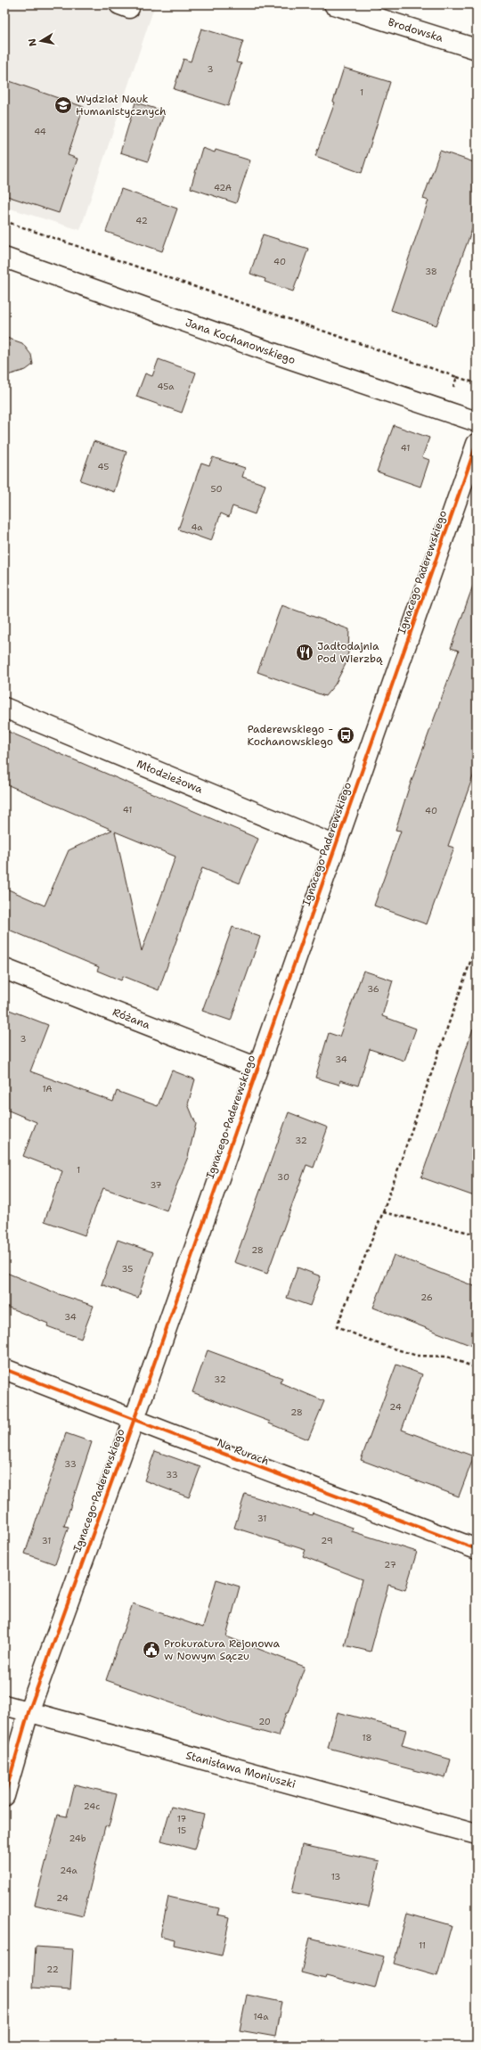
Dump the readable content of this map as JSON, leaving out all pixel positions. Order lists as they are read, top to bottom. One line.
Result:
{"streets":{"street":["Brodowska","Jana Kochanowskiego","Ignacego Paderewskiego","Młodzieżowa","Różana","Na Rurach","Stanisława Moniuszki"]},"crossings":[["Ignacego Paderewskiego","Młodzieżowa"],["Ignacego Paderewskiego","Różana"],["Ignacego Paderewskiego","Na Rurach"],["Ignacego Paderewskiego","Stanisława Moniuszki"]],"places":{"school or university":["Wydział Nauk Humanistycznych"],"restaurant":["Jadłodajnia Pod Wierzbą"],"bus stop":["Paderewskiego - Kochanowskiego"],"public building":["Prokuratura Rejonowa w Nowym Sączu"]},"house_numbers":["3","1","44","42A","42","40","38","45a","41","45","50","4a","41","40","36","3","34","1A","32","1","30","37","28","35","26","34","32","24","28","33","33","31","31","29","27","20","18","24c","17","15","24b","24a","13","24","11","22","14a"],"north":"left"}
